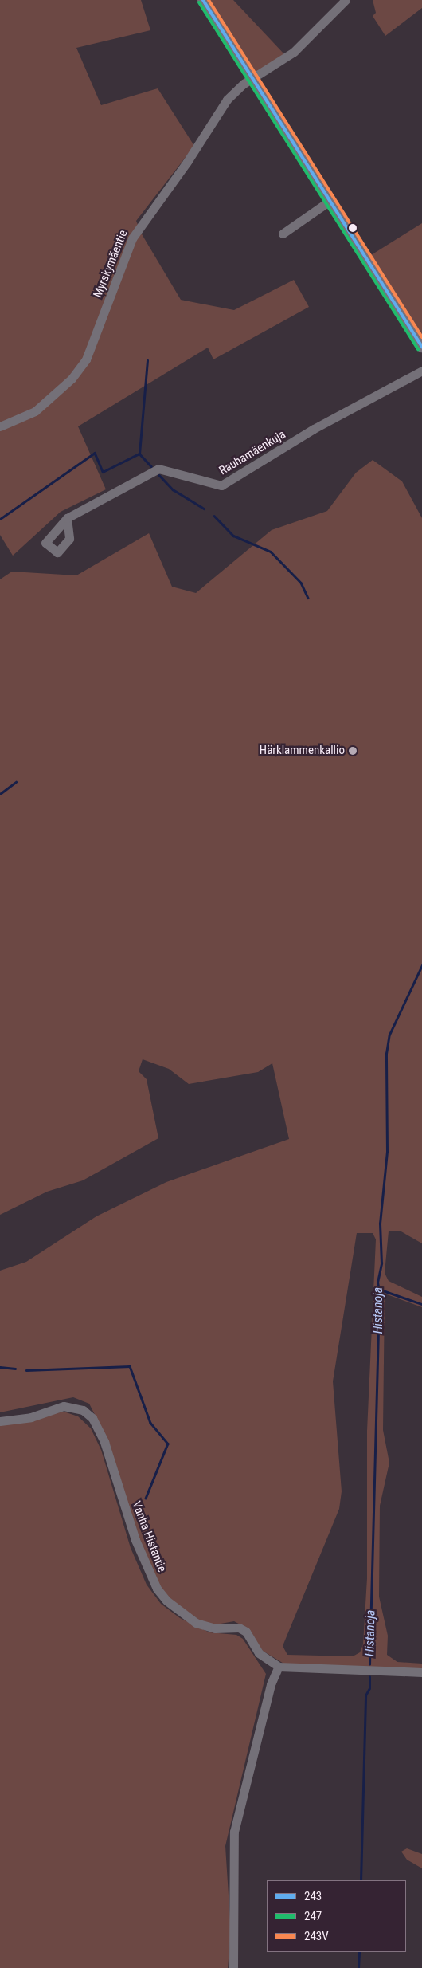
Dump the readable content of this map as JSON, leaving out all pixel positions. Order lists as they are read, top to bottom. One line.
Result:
{"streets":{"street":["Myrskymäentie","Rauhamäenkuja","Vanha Histantie"]},"water":["Histanoja"],"places":["Härklammenkallio"],"lines":["transit line 243","transit line 243V","transit line 247"],"legend":["243","247","243V"]}
